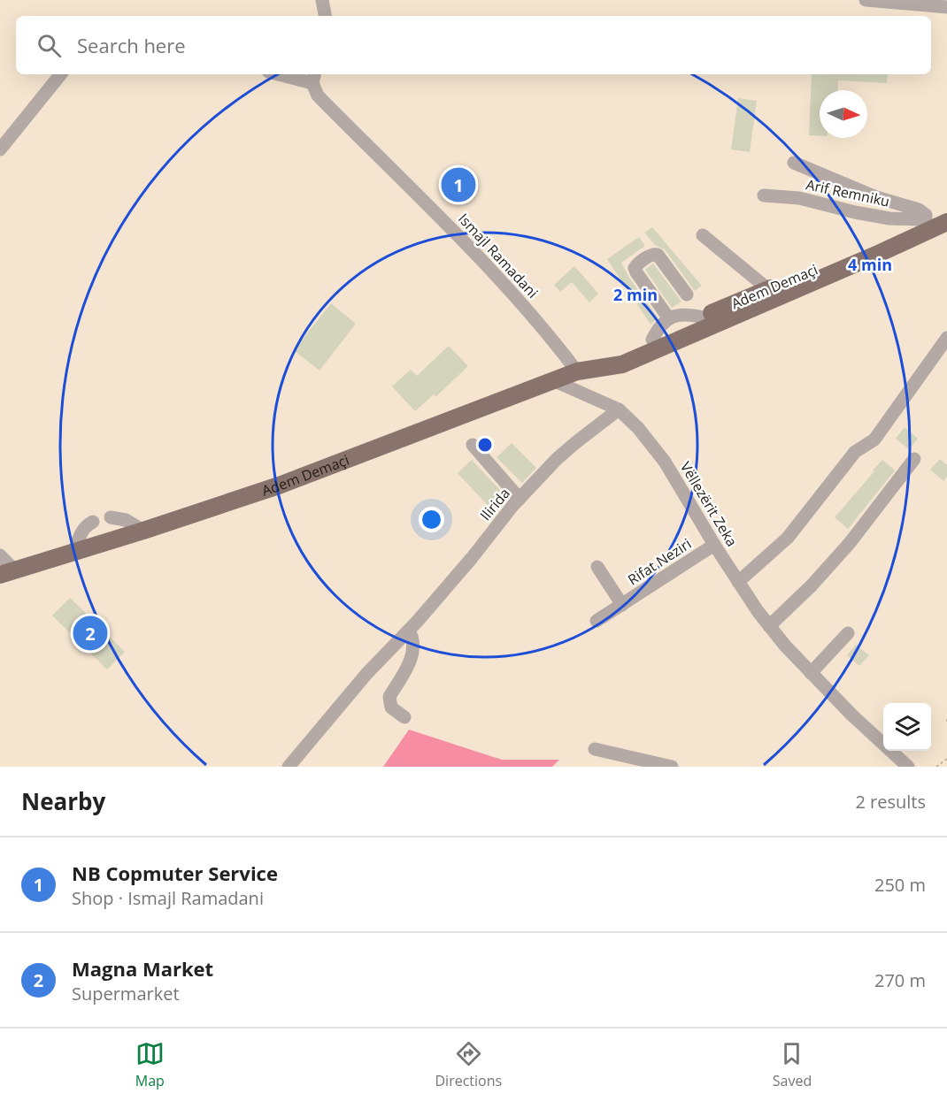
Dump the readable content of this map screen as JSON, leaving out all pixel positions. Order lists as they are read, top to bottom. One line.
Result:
{"streets":{"main road":["Adem Demaçi"],"street":["Arif Remniku","Ismajl Ramadani","Ilirida","Vëllezërit Zeka","Rifat Neziri"]},"crossings":[["Arif Remniku","Adem Demaçi"],["Ismajl Ramadani","Adem Demaçi"],["Adem Demaçi","Vëllezërit Zeka"],["Ilirida","Vëllezërit Zeka"],["Vëllezërit Zeka","Rifat Neziri"]],"north":"right","page":{"search":"Search here","pins":["1","2"],"heading":["Nearby","2 results"],"list":[{"mark":"1","name":"NB Copmuter Service","note":"Shop · Ismajl Ramadani","value":"250 m"},{"mark":"2","name":"Magna Market","note":"Supermarket","value":"270 m"}],"nav":["Map","Directions","Saved"]},"rings":["4 min","2 min"]}
